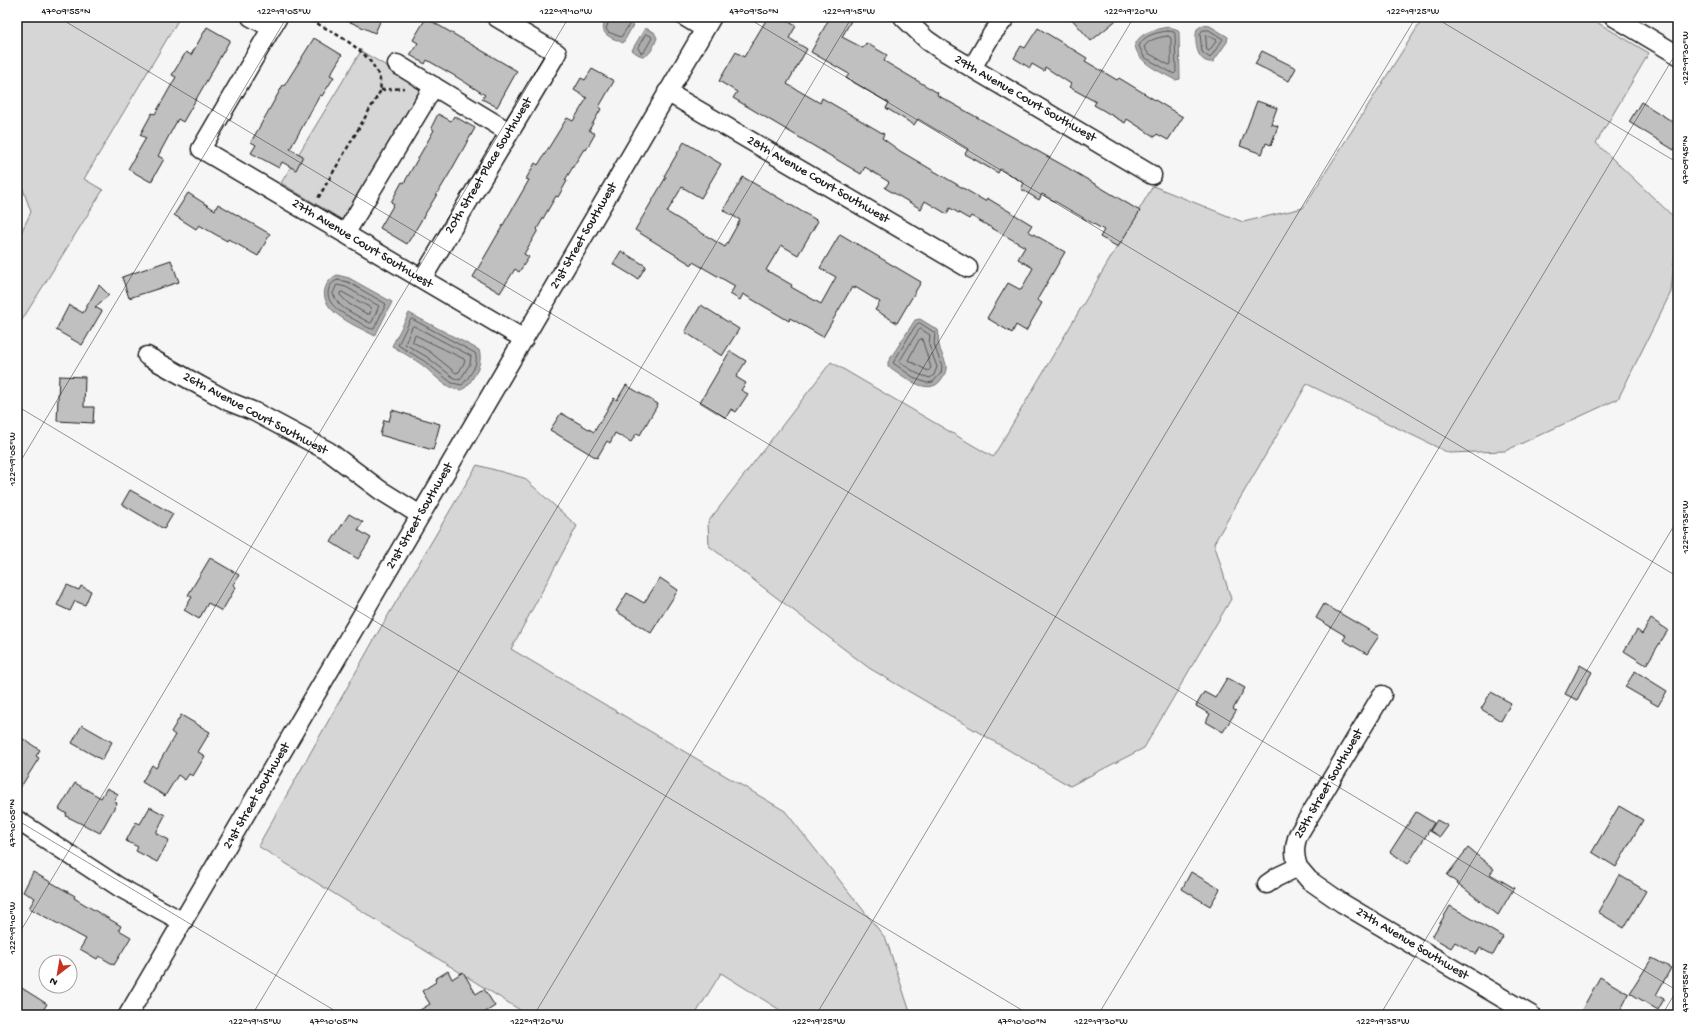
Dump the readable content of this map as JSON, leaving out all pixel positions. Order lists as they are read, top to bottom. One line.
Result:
{"streets":{"street":["29th Avenue Court Southwest","20th Street Place Southwest","28th Avenue Court Southwest","21st Street Southwest","27th Avenue Court Southwest","26th Avenue Court Southwest","25th Street Southwest","27th Avenue Southwest"]},"crossings":[["20th Street Place Southwest","27th Avenue Court Southwest"],["28th Avenue Court Southwest","21st Street Southwest"],["21st Street Southwest","27th Avenue Court Southwest"],["21st Street Southwest","26th Avenue Court Southwest"],["25th Street Southwest","27th Avenue Southwest"]],"north":"bottom left","coordinates":["47°09'55\"N","122°19'05\"W","122°19'10\"W","47°09'50\"N","122°19'15\"W","122°19'20\"W","122°19'25\"W","122°19'30\"W","47°09'45\"N","122°19'35\"W","47°10'05\"N","47°10'00\"N"]}
